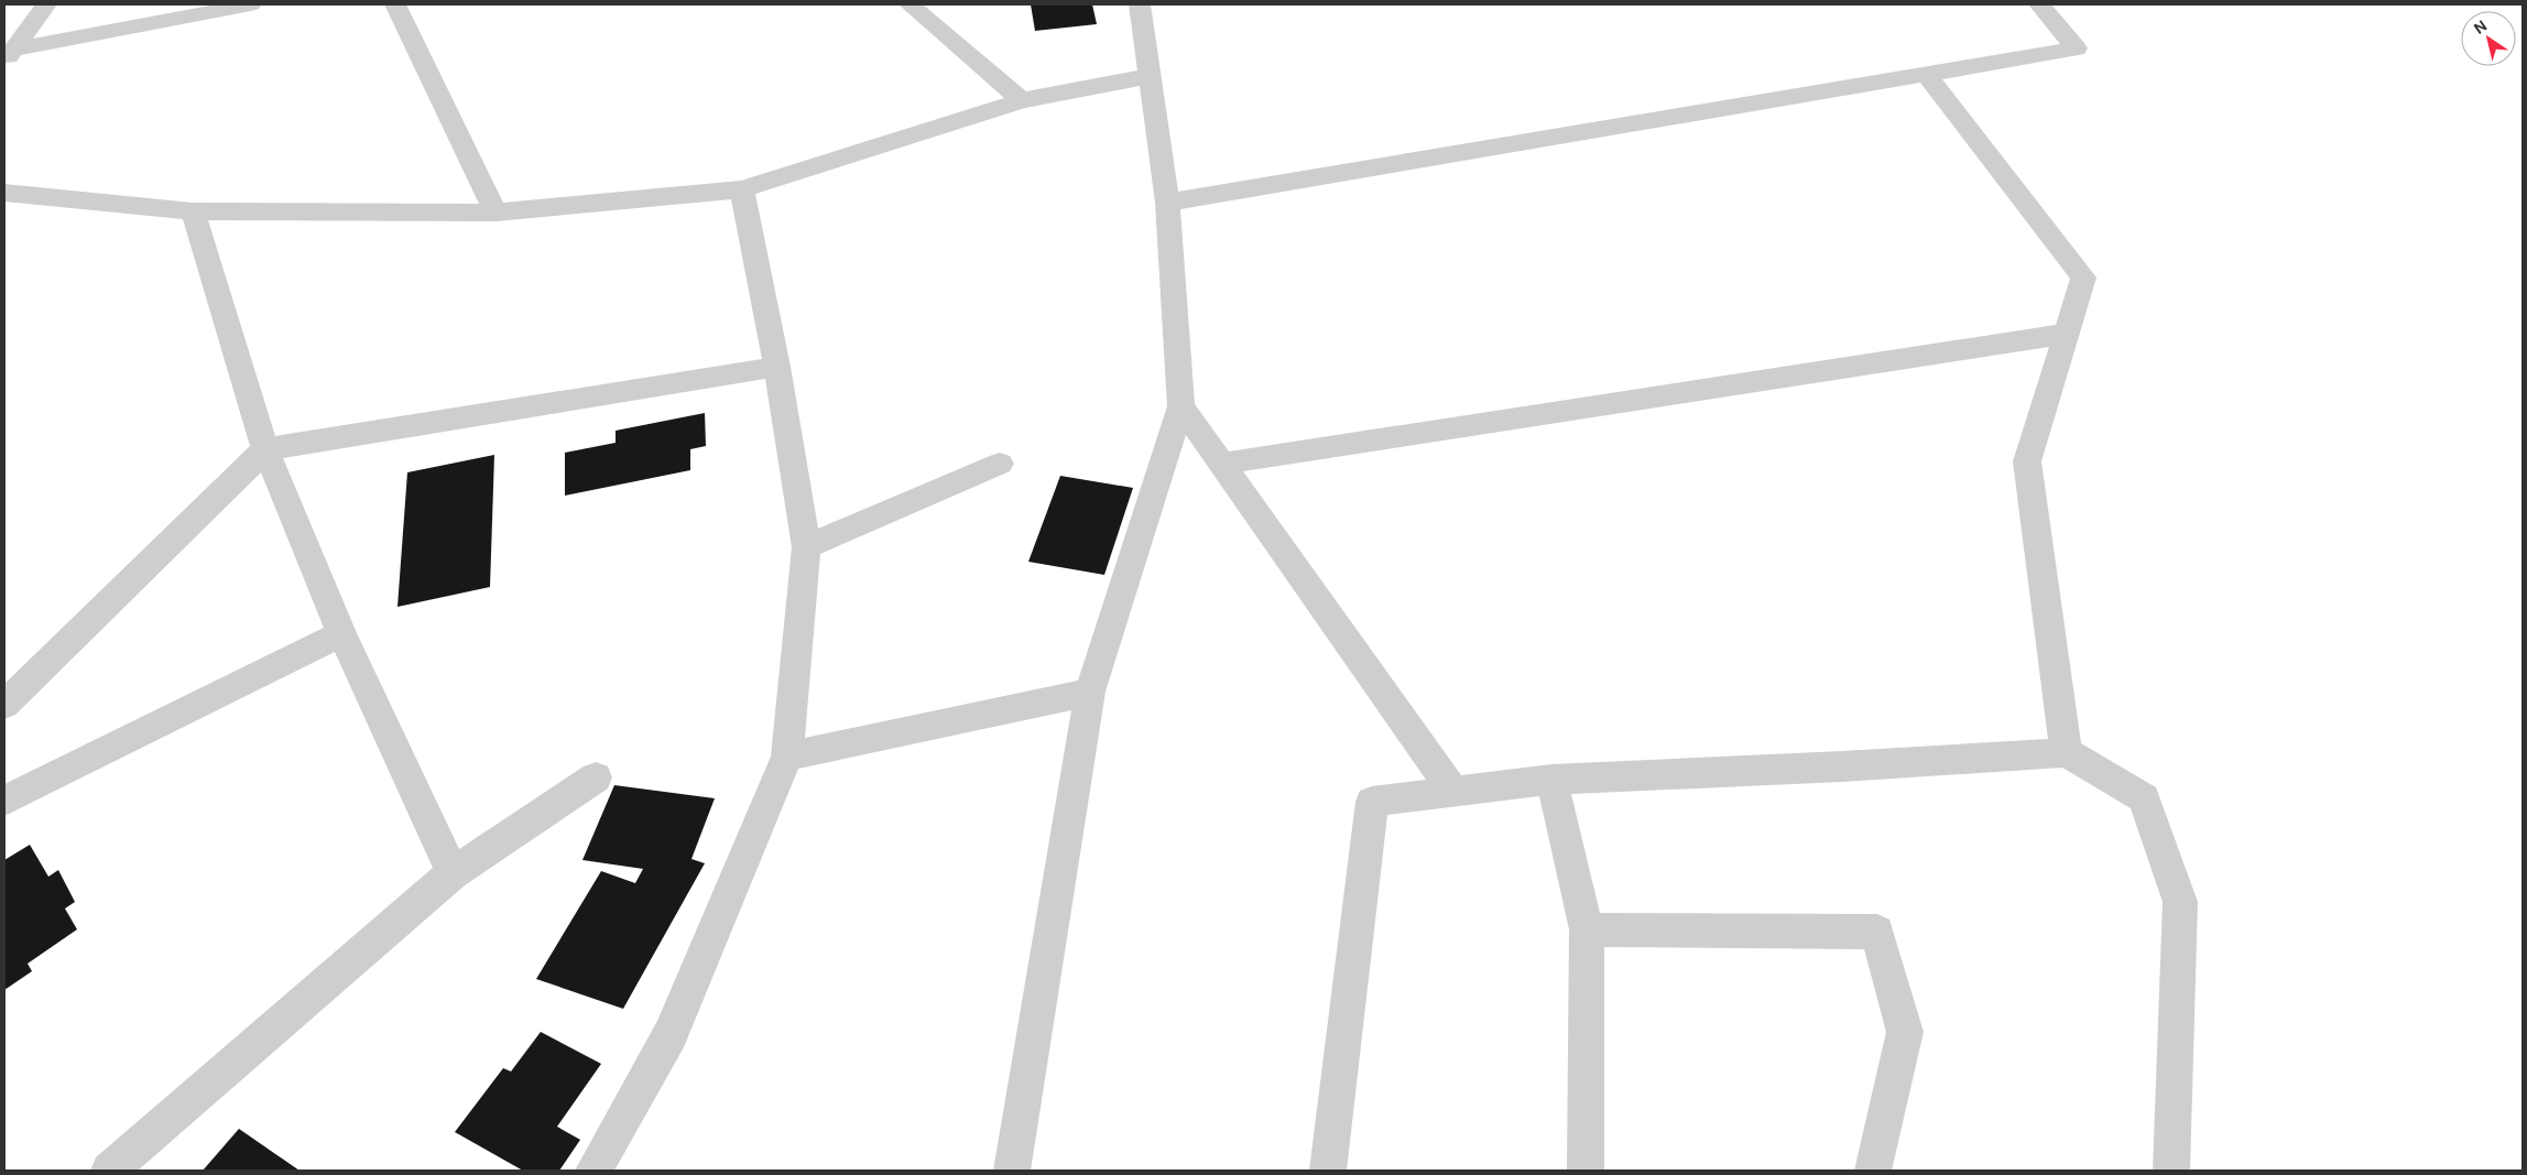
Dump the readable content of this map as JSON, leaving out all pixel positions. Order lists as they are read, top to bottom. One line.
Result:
{"north":"top left"}
